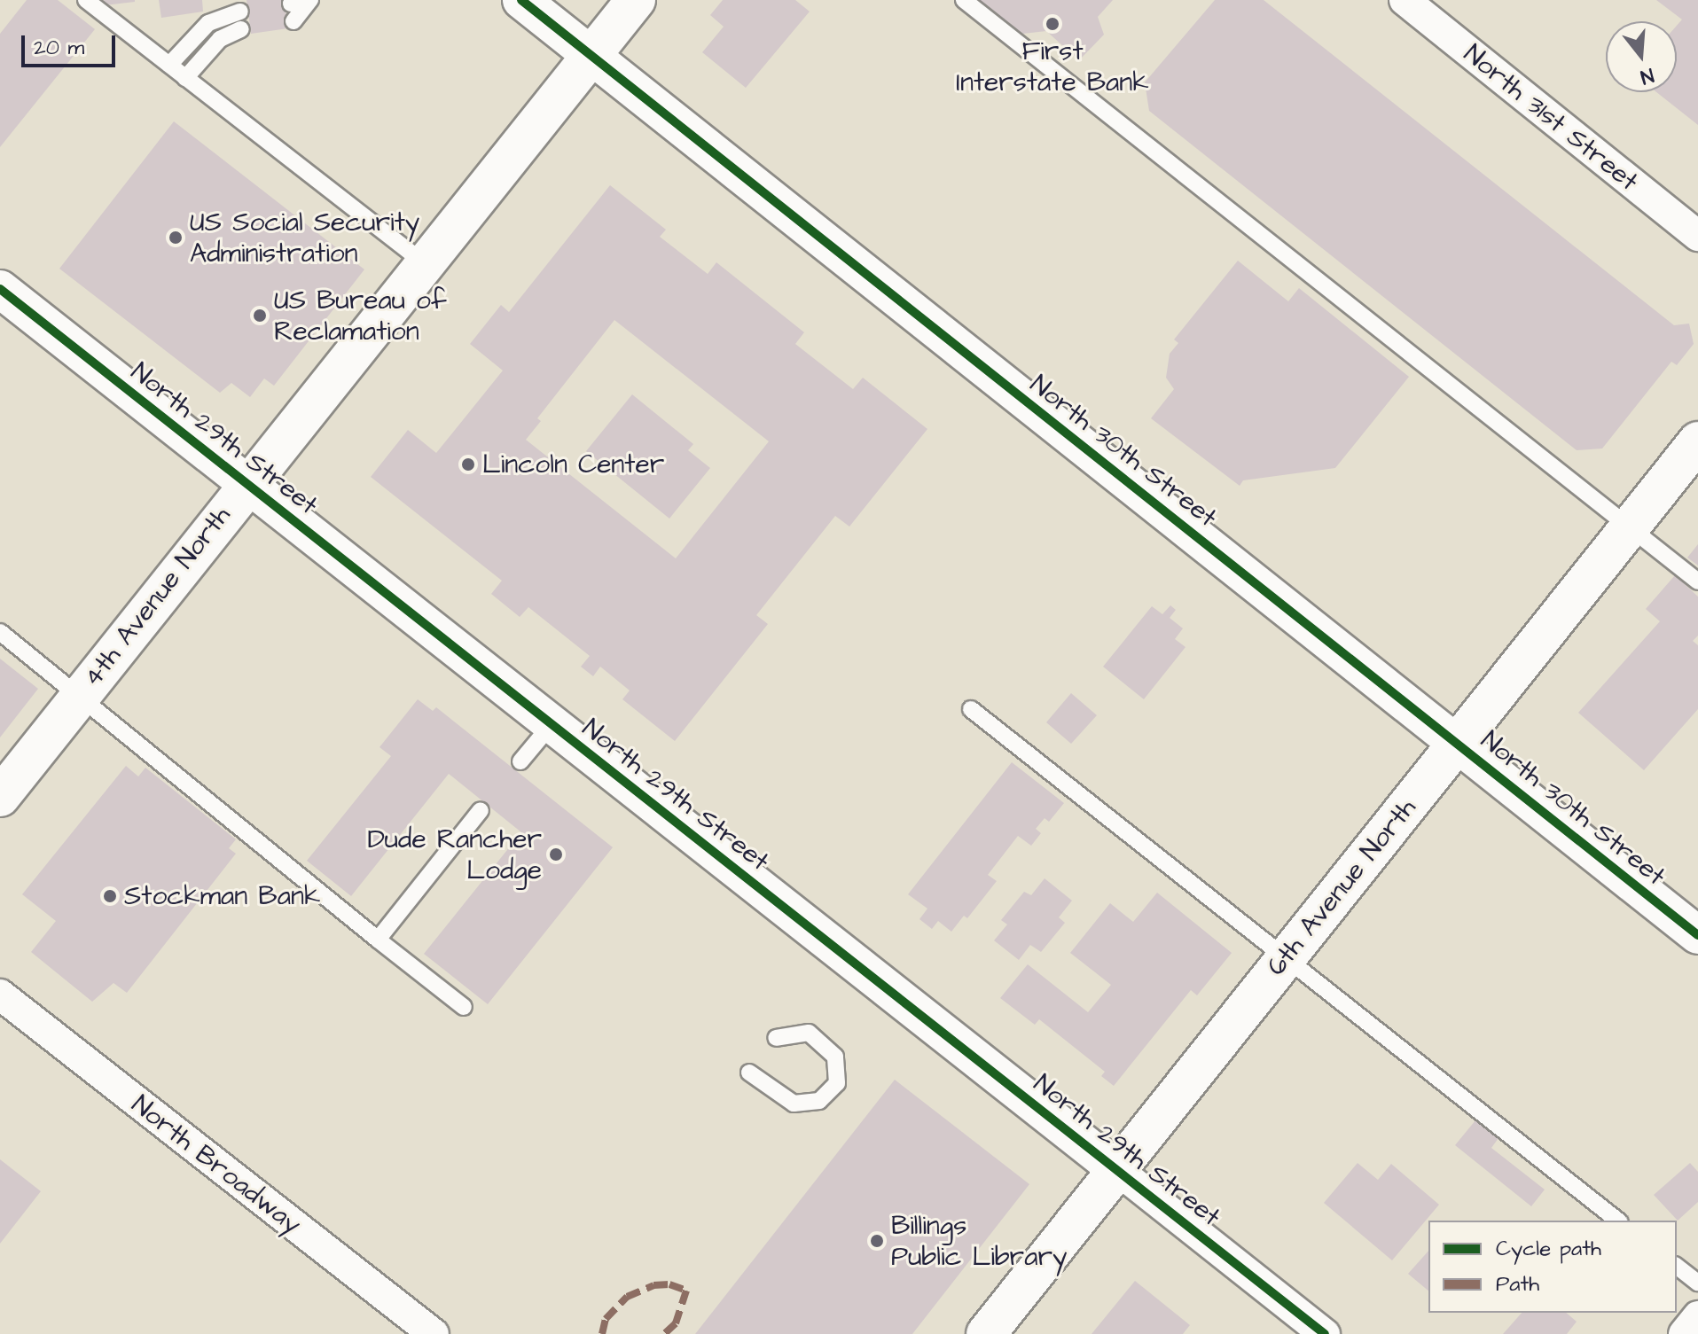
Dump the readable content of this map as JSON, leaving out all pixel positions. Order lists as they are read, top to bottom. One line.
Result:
{"streets":{"main road":["4th Avenue North","6th Avenue North"],"street":["North 31st Street","North 29th Street","North 30th Street","North Broadway"]},"crossings":[["North 29th Street","4th Avenue North"],["North 29th Street","6th Avenue North"],["North 30th Street","4th Avenue North"],["North 30th Street","6th Avenue North"]],"places":["First Interstate Bank","US Social Security Administration","US Bureau of Reclamation","Lincoln Center","Dude Rancher Lodge","Stockman Bank","Billings Public Library"],"legend":["Cycle path","Path"],"scale_bar":"20 m","north":"bottom"}
